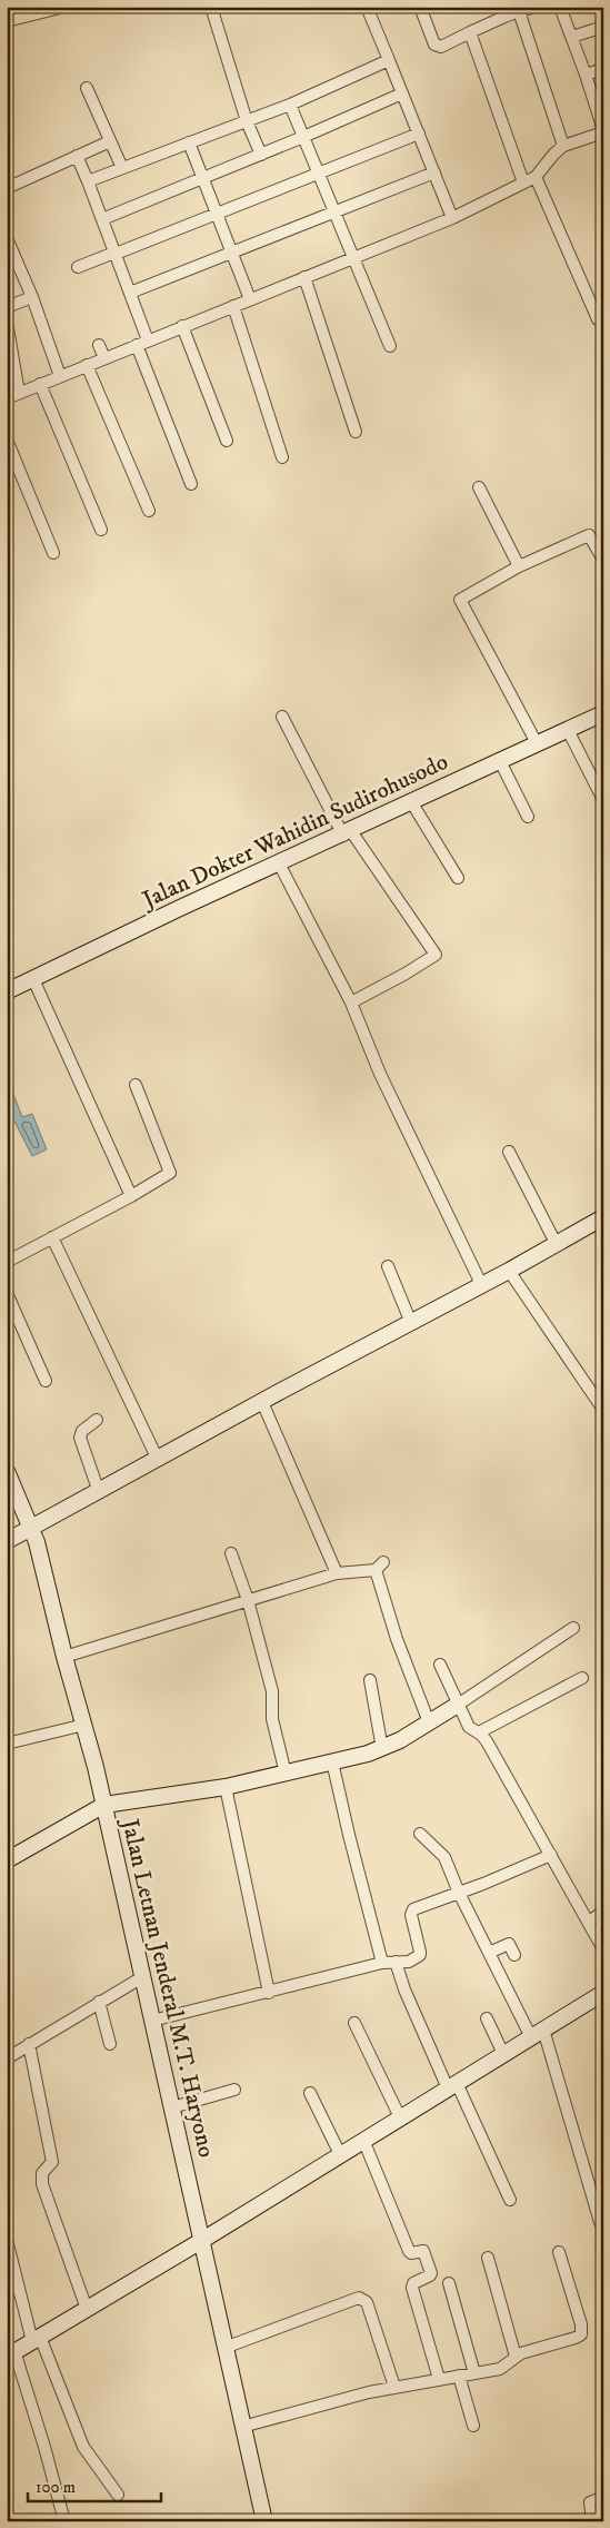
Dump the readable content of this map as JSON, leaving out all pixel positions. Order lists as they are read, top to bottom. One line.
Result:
{"streets":{"street":["Jalan Dokter Wahidin Sudirohusodo","Jalan Letnan Jenderal M.T. Haryono"]},"scale_bar":"100 m"}
